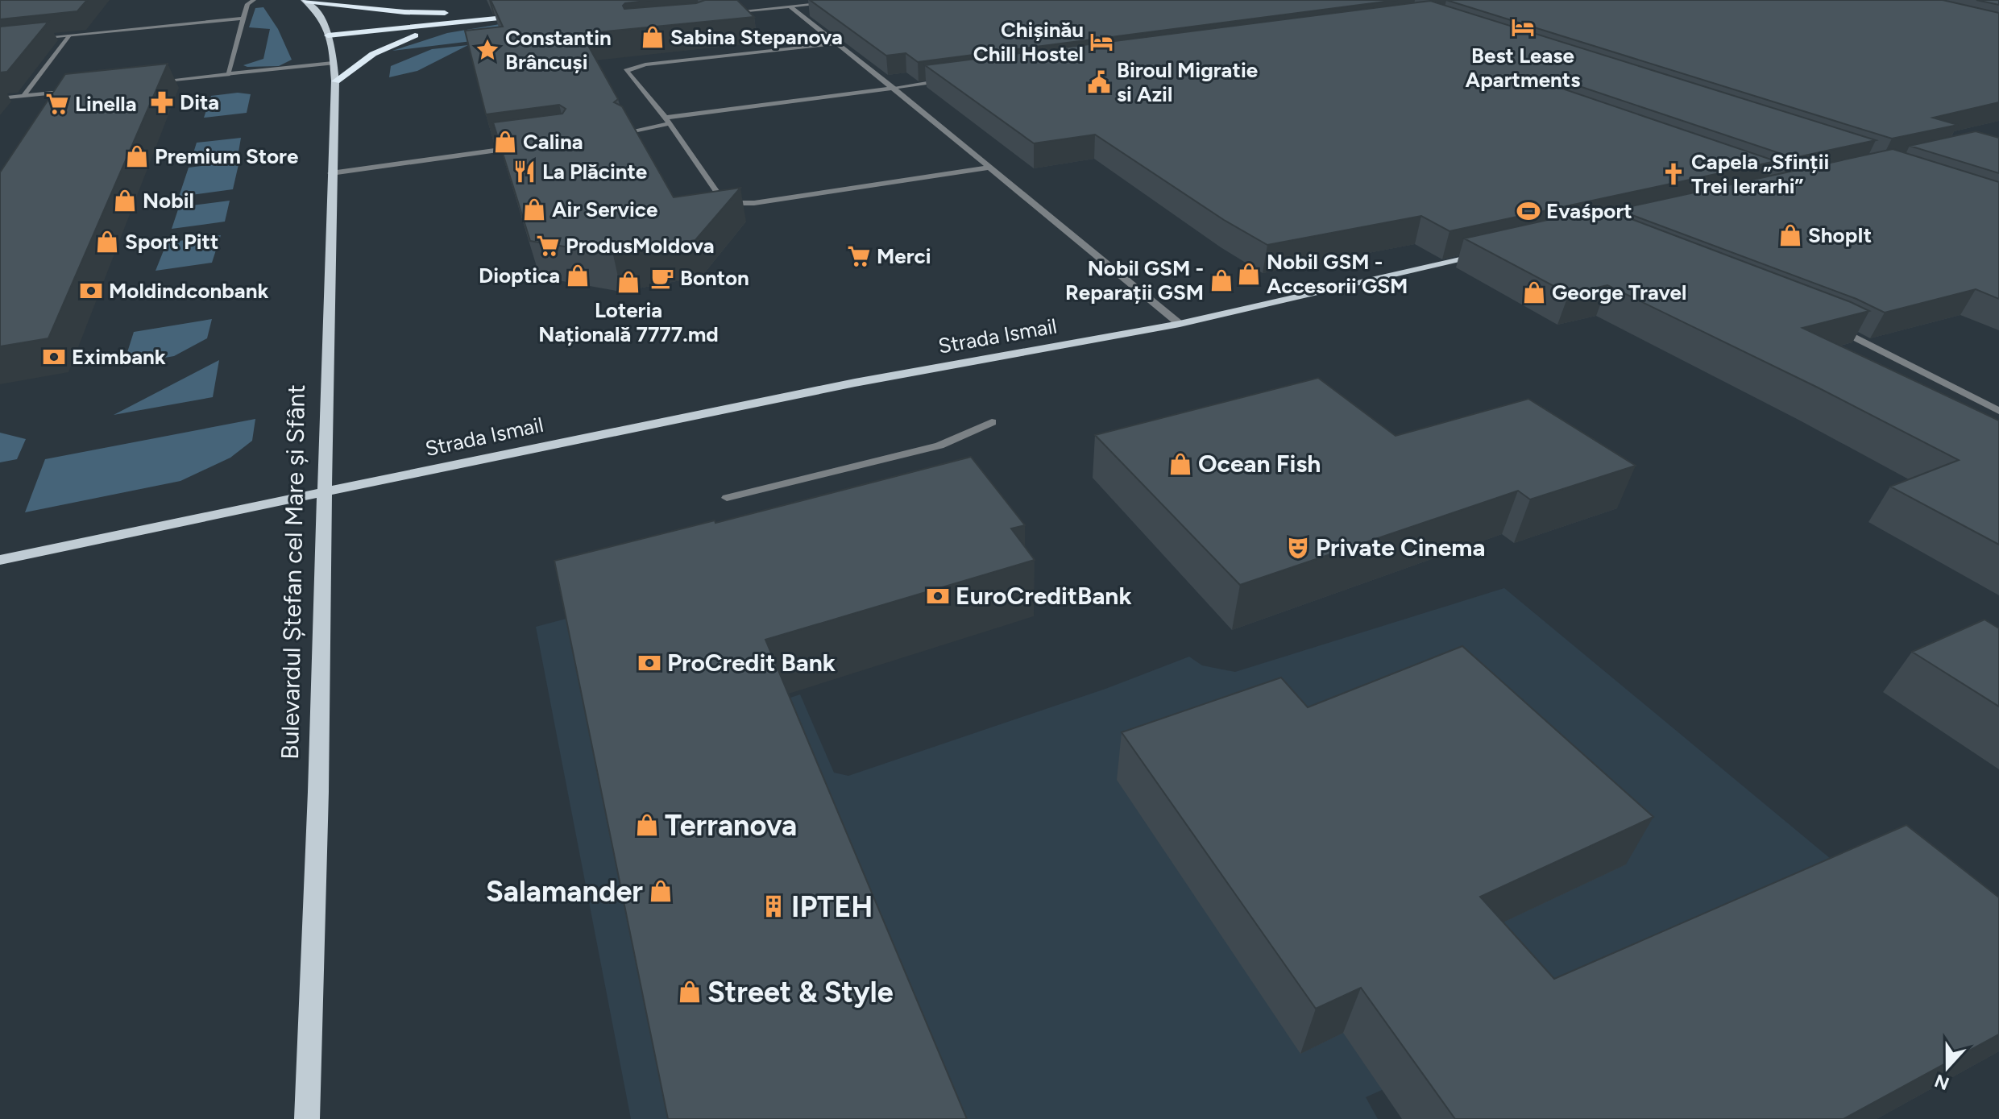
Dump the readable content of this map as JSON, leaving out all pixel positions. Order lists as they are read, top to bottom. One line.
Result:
{"streets":{"main road":["Strada Ismail","Bulevardul Ștefan cel Mare și Sfânt"]},"crossings":[["Strada Ismail","Bulevardul Ștefan cel Mare și Sfânt"]],"places":{"hotel":["Best Lease Apartments","Chișinău Chill Hostel"],"shop":["Sabina Stepanova","Calina","Premium Store","Nobil","Air Service","ShopIt","Sport Pitt","Nobil GSM - Accesorii GSM","Dioptica","Nobil GSM - Reparații GSM","Loteria Națională 7777.md","George Travel","Ocean Fish","Terranova","Salamander","Street & Style"],"place":["Constantin Brâncuși"],"public building":["Biroul Migratie si Azil"],"pharmacy":["Dita"],"supermarket":["Linella","ProdusMoldova","Merci"],"restaurant":["La Plăcinte"],"church":["Capela „Sfinții Trei Ierarhi”"],"sports":["Evaśport"],"cafe":["Bonton"],"bank":["Moldindconbank","Eximbank","EuroCreditBank","ProCredit Bank"],"theatre":["Private Cinema"],"building":["IPTEH"]},"north":"bottom"}
